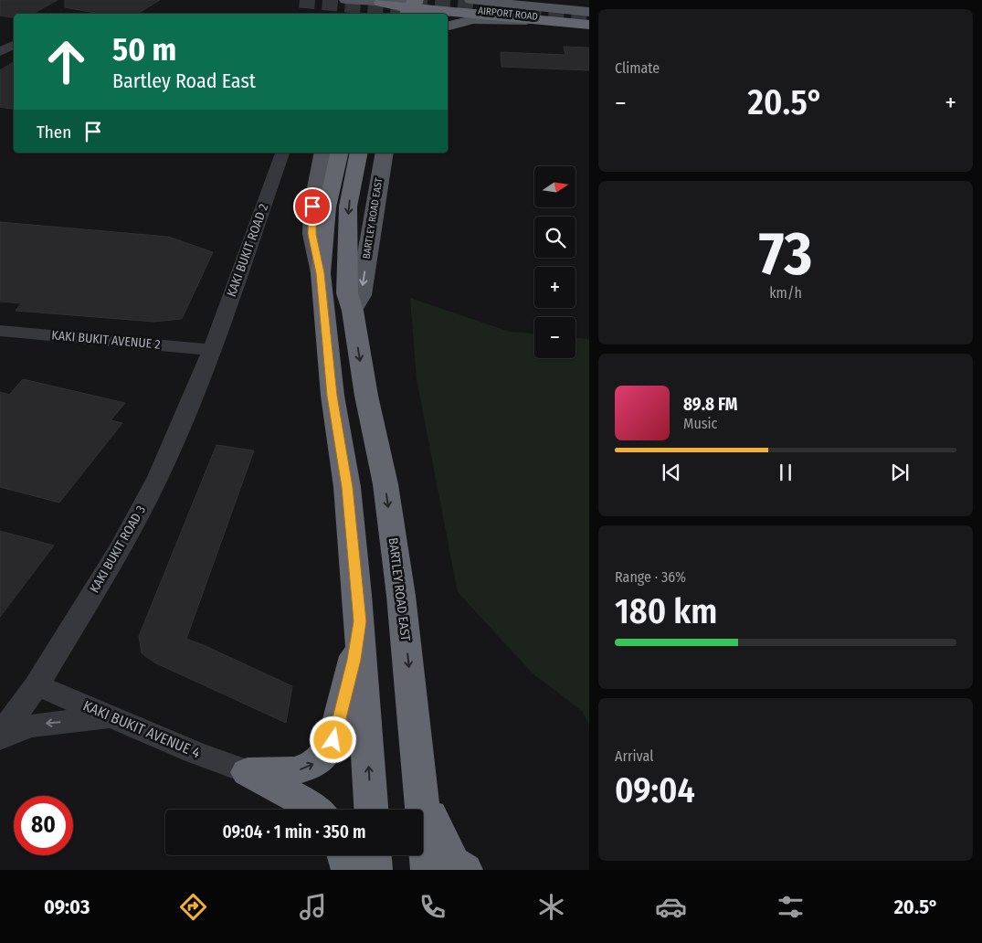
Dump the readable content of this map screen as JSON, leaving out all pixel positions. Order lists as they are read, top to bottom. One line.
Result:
{"streets":{"highway":["BARTLEY ROAD EAST"],"main road":["AIRPORT ROAD"],"street":["KAKI BUKIT ROAD 2","KAKI BUKIT AVENUE 2","KAKI BUKIT ROAD 3","KAKI BUKIT AVENUE 4"]},"crossings":[["KAKI BUKIT ROAD 2","KAKI BUKIT AVENUE 2"],["KAKI BUKIT ROAD 2","KAKI BUKIT ROAD 3"],["KAKI BUKIT AVENUE 2","KAKI BUKIT ROAD 3"],["KAKI BUKIT ROAD 3","KAKI BUKIT AVENUE 4"]],"north":"right","page":{"tile":["Climate",["73","km/h"],["Range · 36%","180 km"],["Arrival","09:04"]],"turn":["50 m","Bartley Road East"],"heat":["−","20.5°","+"],"then":"Then","map_buttons":["+","−"],"song":["89.8 FM","Music"],"limit":"80","trip":"09:04 · 1 min · 350 m","tabs":["09:03","20.5°"]}}
